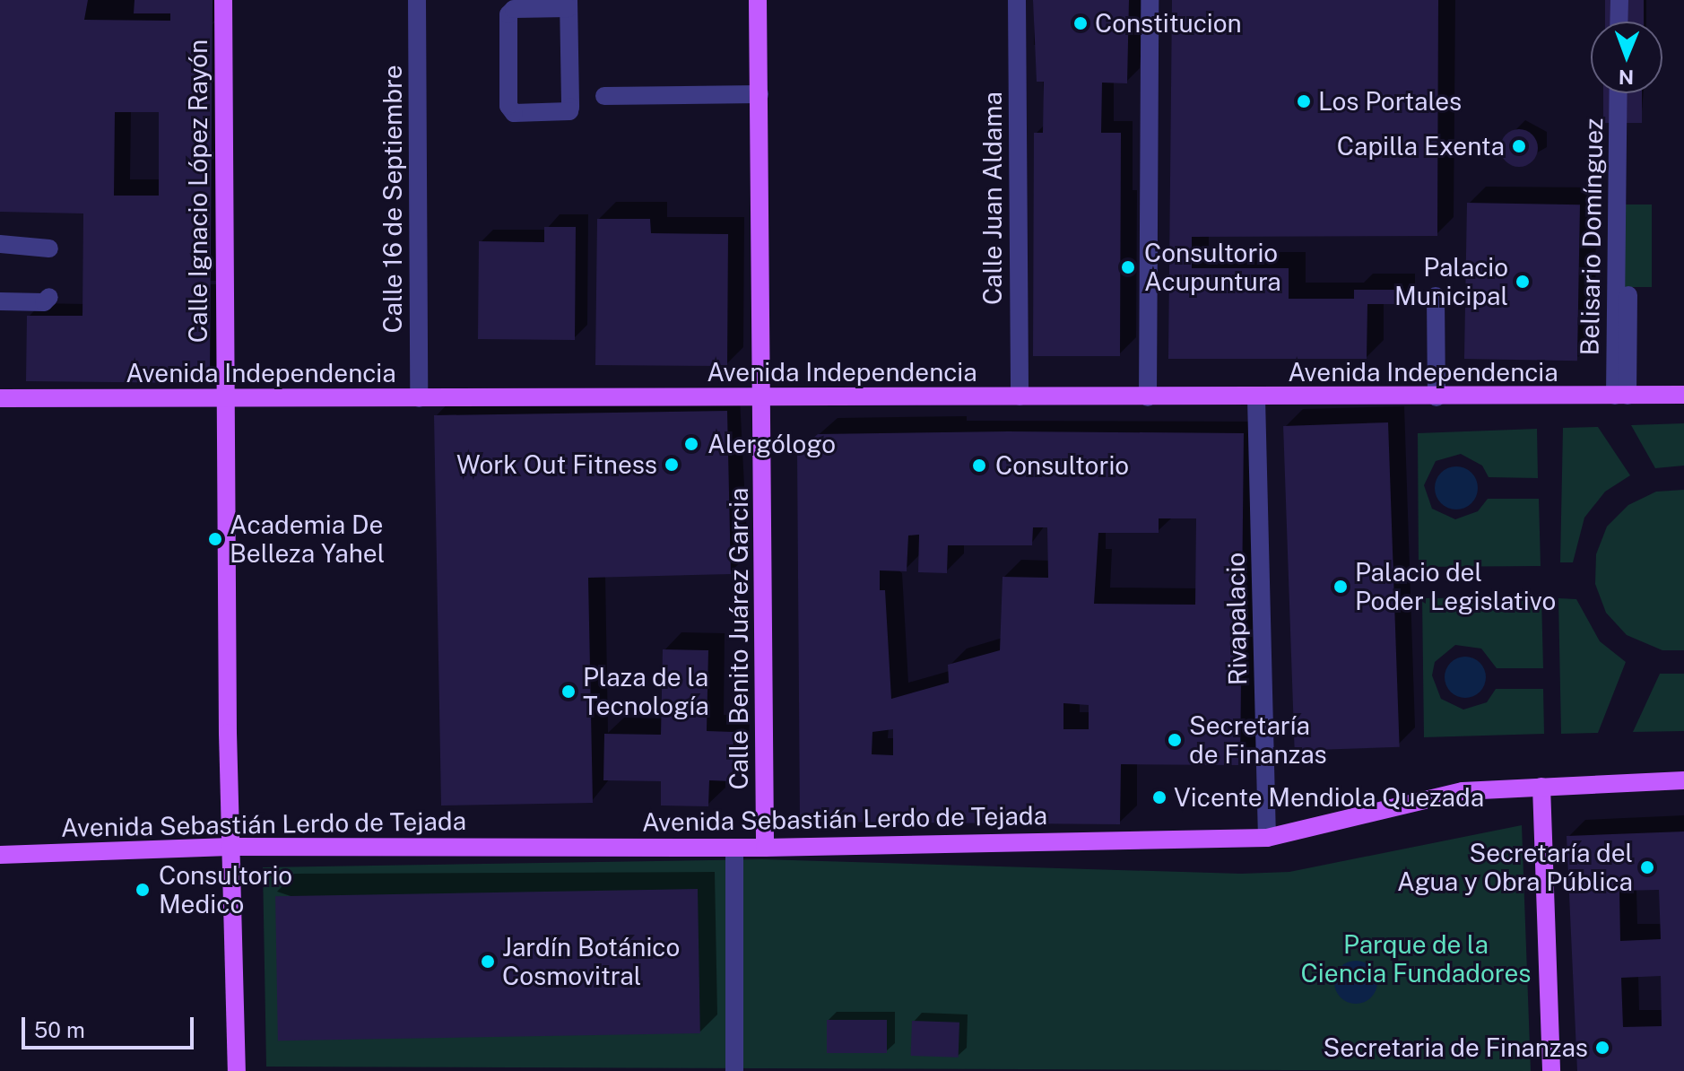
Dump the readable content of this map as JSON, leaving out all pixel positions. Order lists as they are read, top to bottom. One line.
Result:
{"streets":{"main road":["Calle Ignacio López Rayón","Avenida Independencia","Calle Benito Juárez Garcia","Avenida Sebastián Lerdo de Tejada"],"street":["Calle Juan Aldama","Calle 16 de Septiembre","Belisario Domínguez","Rivapalacio"]},"crossings":[["Calle Ignacio López Rayón","Avenida Independencia"],["Calle Ignacio López Rayón","Avenida Sebastián Lerdo de Tejada"],["Calle Juan Aldama","Avenida Independencia"],["Calle 16 de Septiembre","Avenida Independencia"],["Belisario Domínguez","Avenida Independencia"],["Avenida Independencia","Rivapalacio"],["Avenida Independencia","Calle Benito Juárez Garcia"],["Rivapalacio","Avenida Sebastián Lerdo de Tejada"],["Calle Benito Juárez Garcia","Avenida Sebastián Lerdo de Tejada"]],"parks":["Parque de la Ciencia Fundadores"],"places":["Constitucion","Los Portales","Capilla Exenta","Consultorio Acupuntura","Palacio Municipal","Alergólogo","Work Out Fitness","Consultorio","Academia De Belleza Yahel","Palacio del Poder Legislativo","Plaza de la Tecnología","Secretaría de Finanzas","Vicente Mendiola Quezada","Secretaría del Agua y Obra Pública","Consultorio Medico","Jardín Botánico Cosmovitral","Secretaria de Finanzas"],"scale_bar":"50 m","north":"bottom"}
